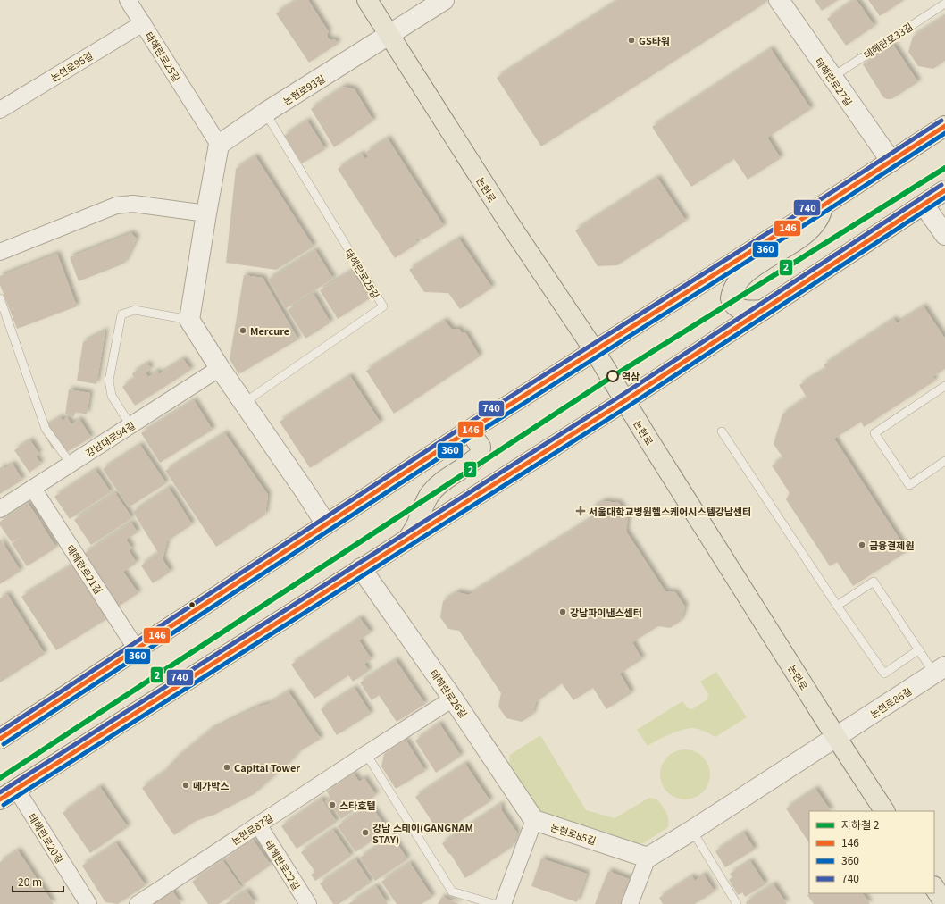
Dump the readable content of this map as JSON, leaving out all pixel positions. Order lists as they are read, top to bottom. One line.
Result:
{"streets":{"main road":["논현로"],"street":["테헤란로25길","논현로95길","테헤란로27길","논현로93길","강남대로94길","테헤란로21길","테헤란로26길","논현로86길","논현로87길","논현로85길","테헤란로20길","테헤란로22길"],"lane":["테헤란로33길"]},"crossings":[["테헤란로33길","테헤란로27길"],["테헤란로25길","논현로95길"],["테헤란로25길","논현로93길"],["논현로93길","논현로"],["논현로","논현로86길"],["강남대로94길","테헤란로21길"],["테헤란로26길","논현로87길"],["테헤란로26길","논현로85길"],["논현로87길","테헤란로22길"]],"places":{"other":["GS타워","Mercure","역삼","금융결제원","강남파이낸스센터","Capital Tower","메가박스","스타호텔","강남 스테이(GANGNAM STAY)"],"health":["서울대학교병원헬스케어시스템강남센터"]},"lines":["transit line 740","transit line 146","transit line 360","metro line 2"],"legend":["지하철 2","146","360","740"],"scale_bar":"20 m"}
